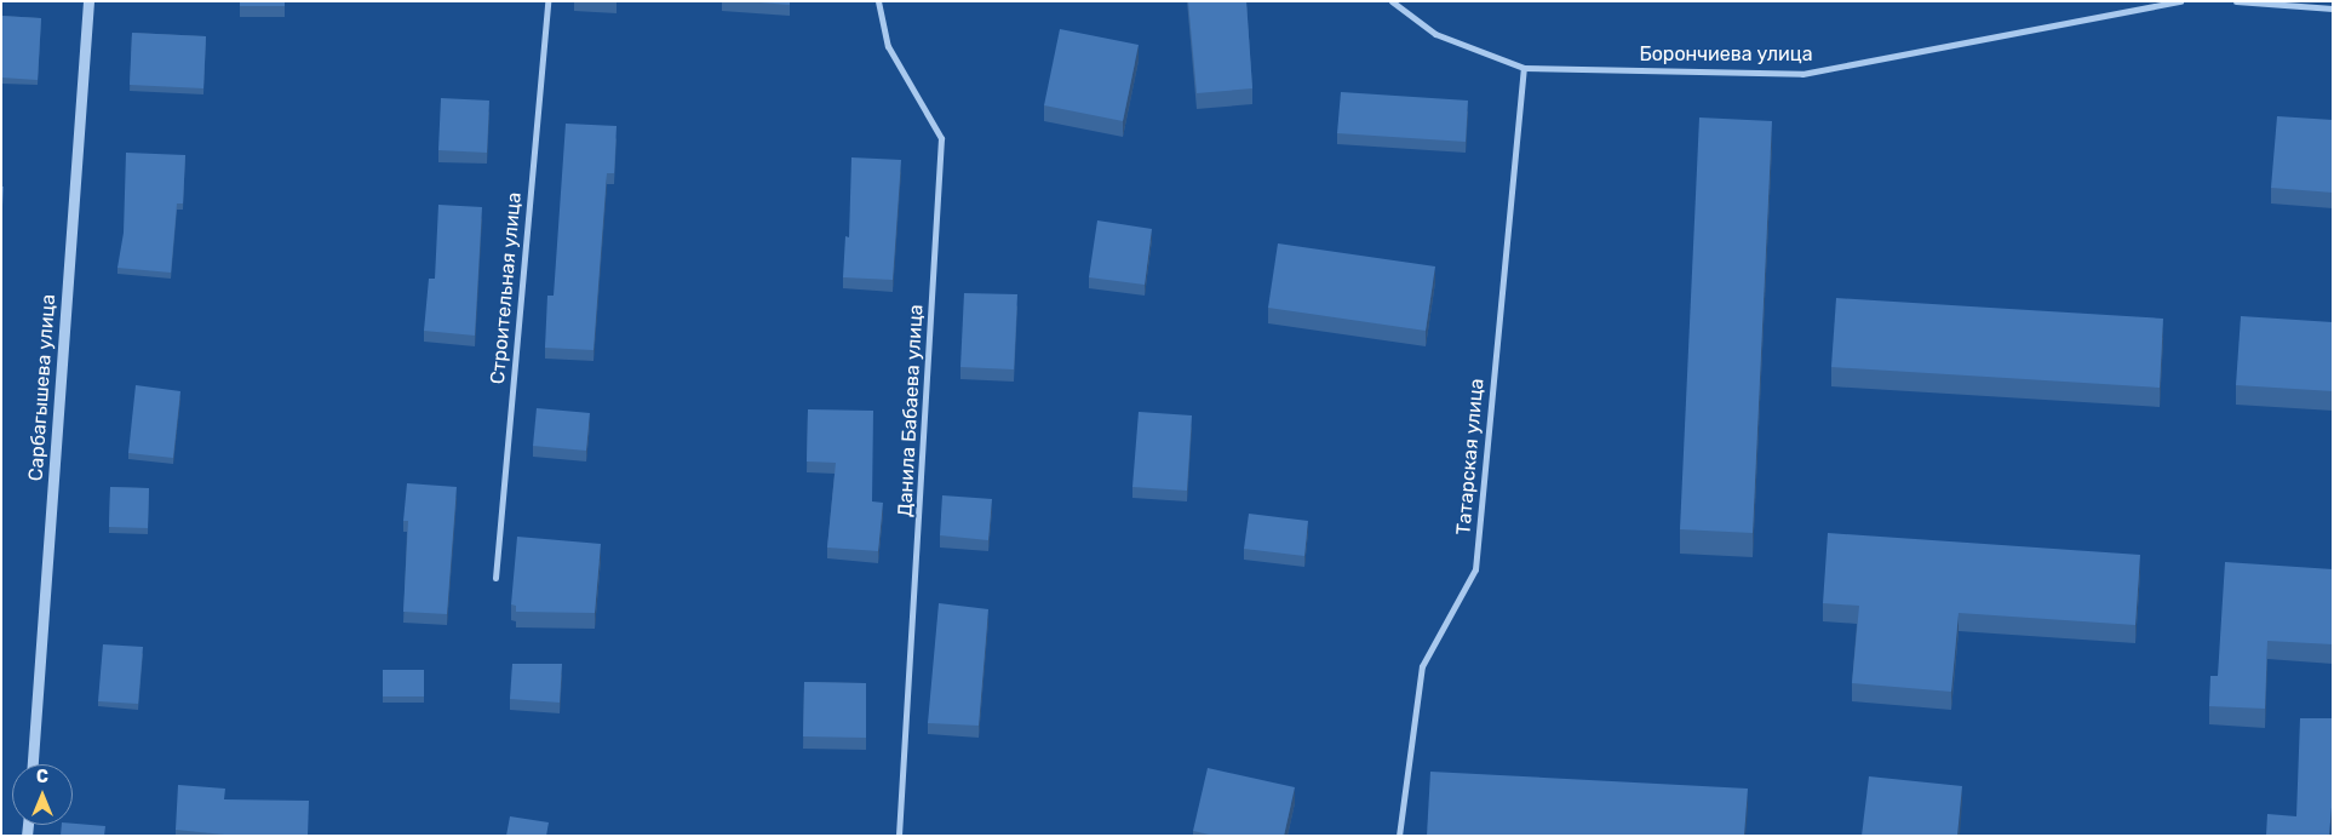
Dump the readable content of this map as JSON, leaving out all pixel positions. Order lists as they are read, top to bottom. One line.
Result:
{"streets":{"street":["Борончиева улица","Строительная улица","Сарбагышева улица","Данила Бабаева улица","Татарская улица"]},"crossings":[["Борончиева улица","Татарская улица"]],"north":"top"}
